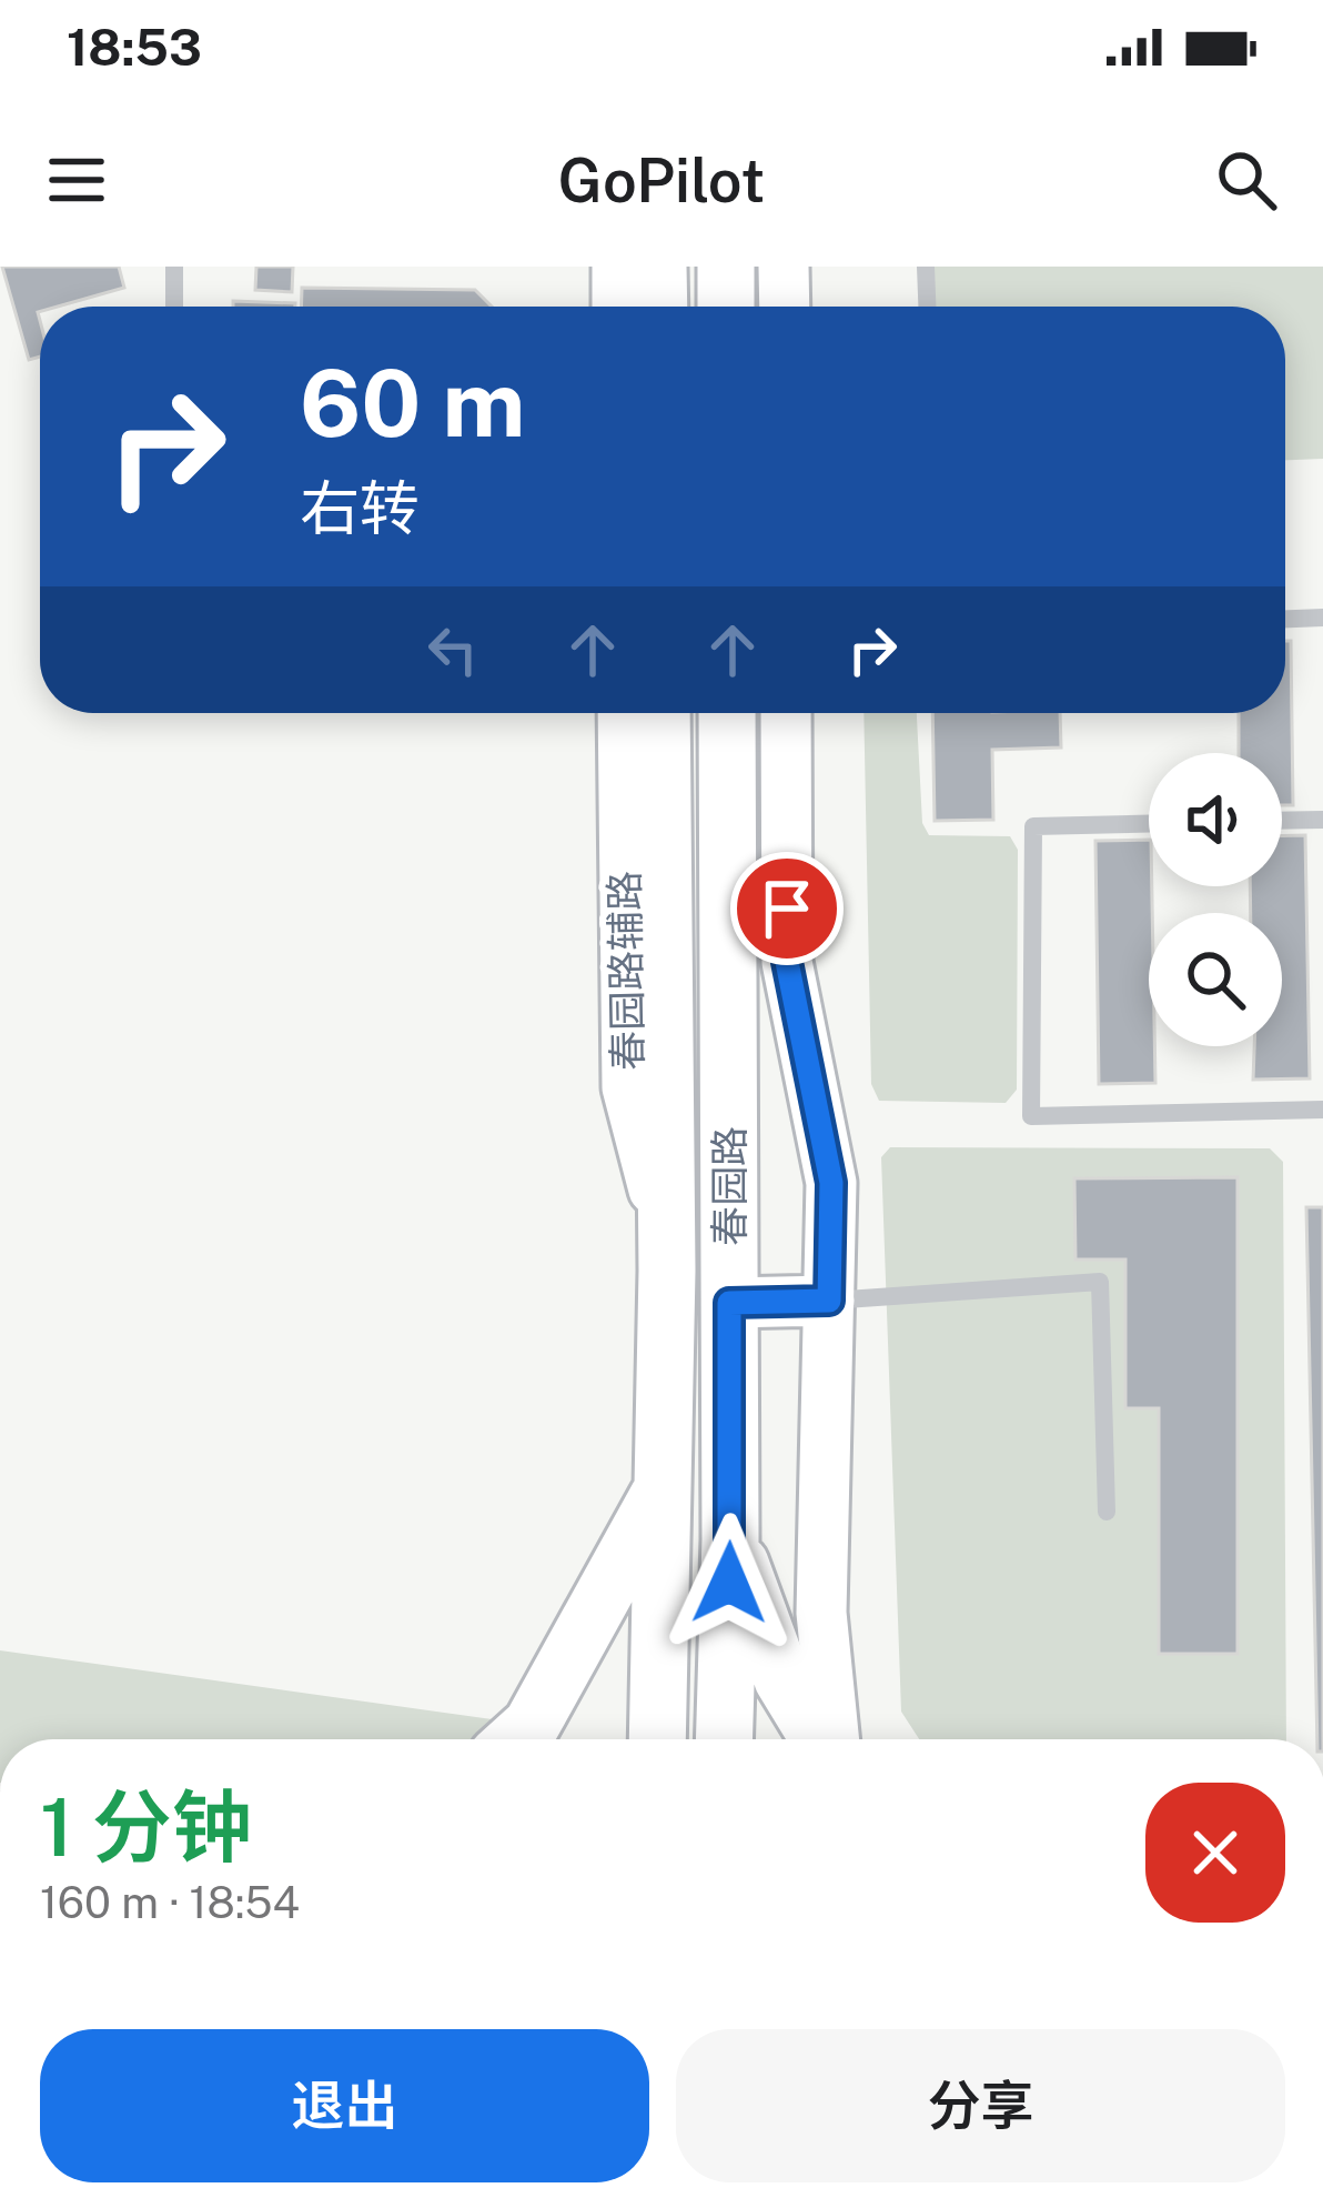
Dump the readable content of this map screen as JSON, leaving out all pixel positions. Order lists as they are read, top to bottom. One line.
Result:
{"streets":{"main road":["春园路"],"street":["春园路辅路"]},"crossings":[["春园路辅路","春园路"]],"page":{"status":"18:53","header":"GoPilot","turn":["60 m","右转"],"heading":["1 分钟","160 m · 18:54"],"buttons":["退出","分享"]}}
